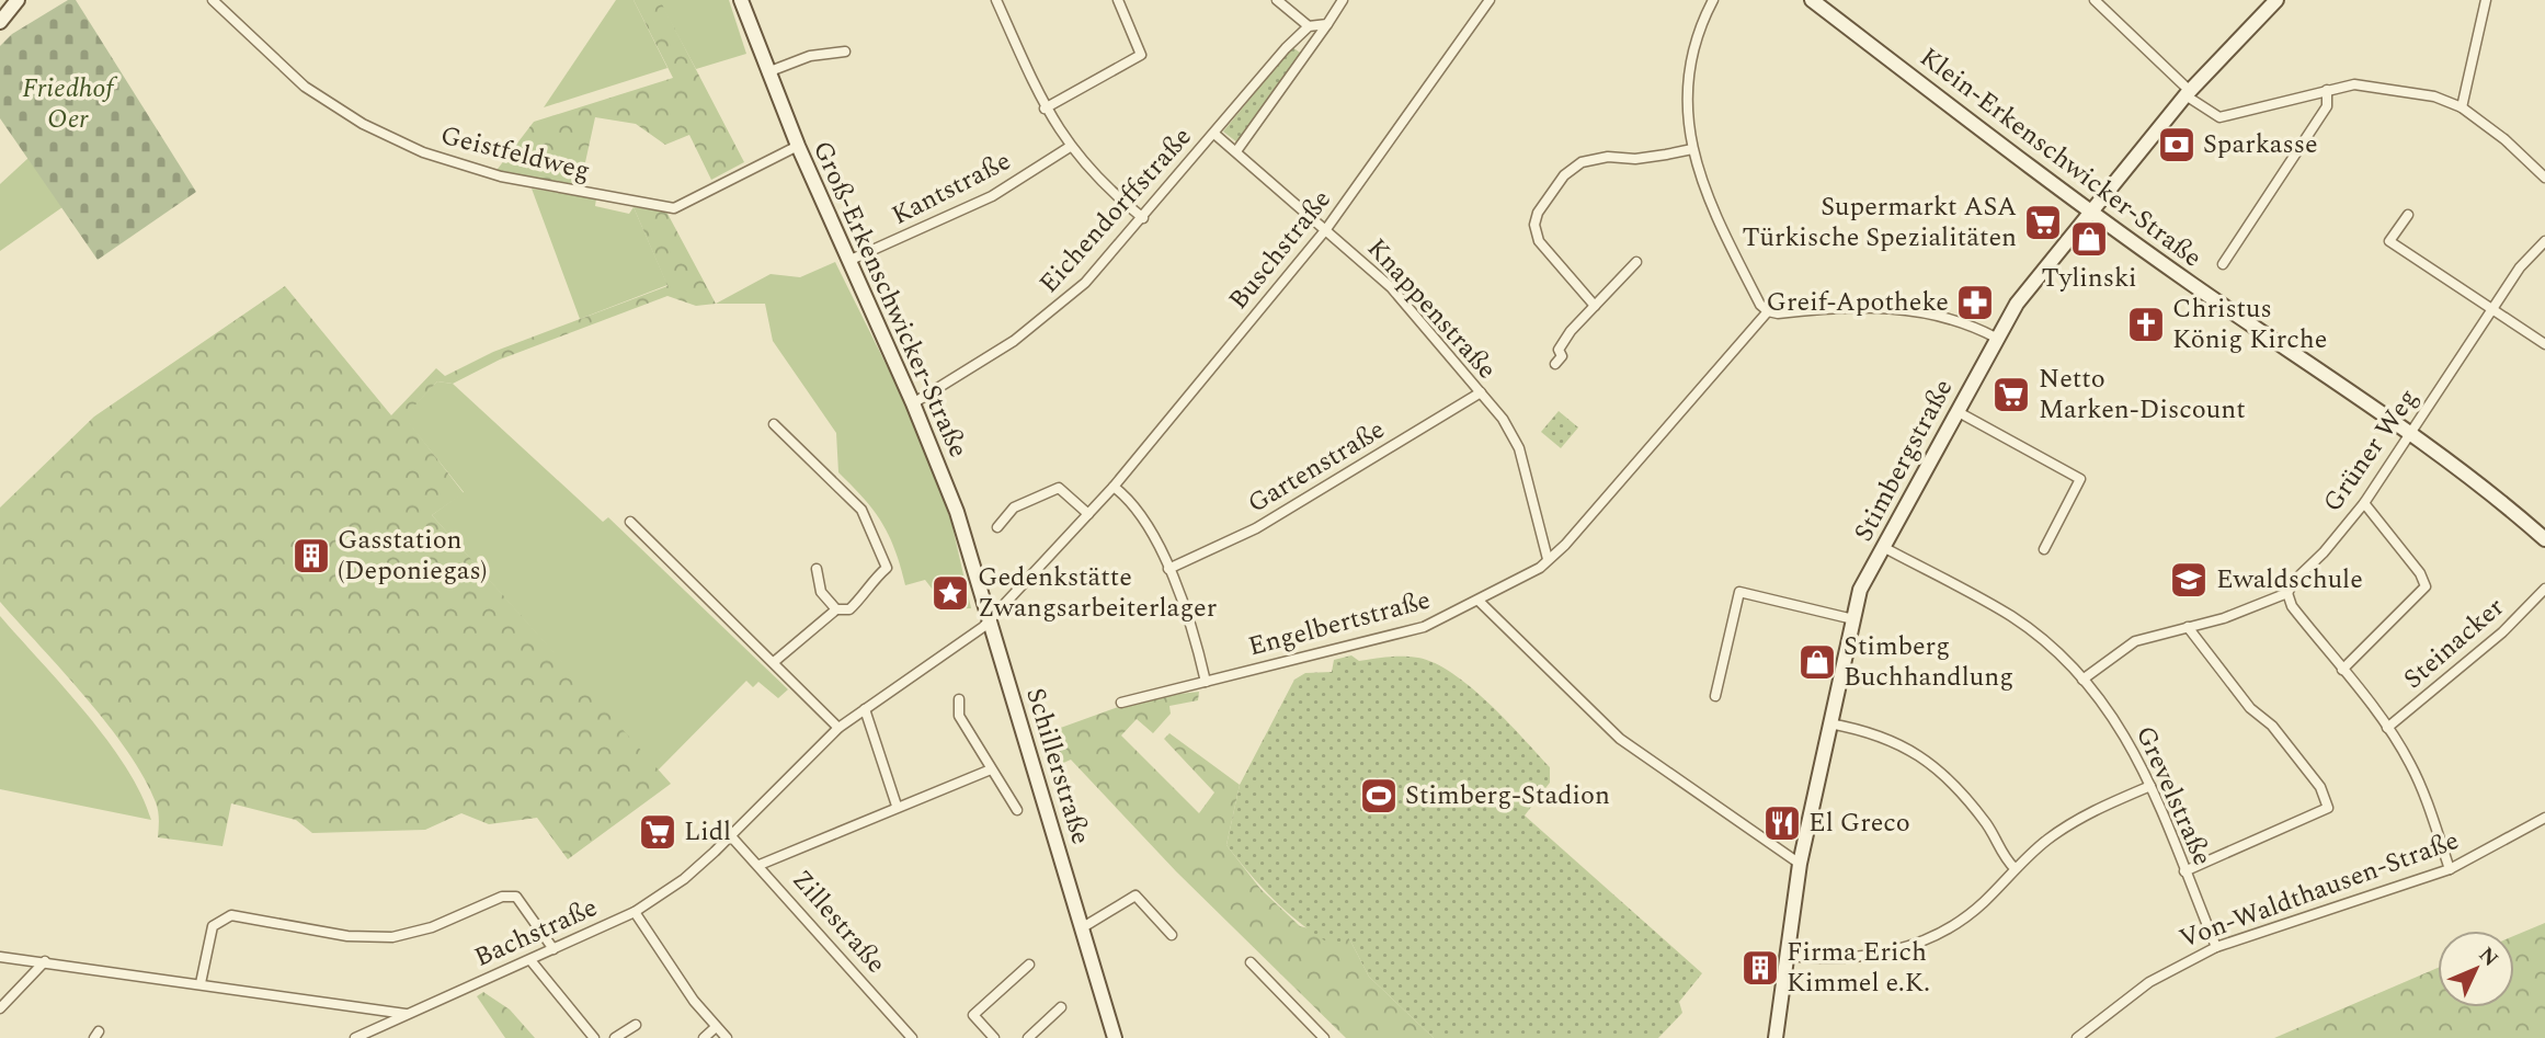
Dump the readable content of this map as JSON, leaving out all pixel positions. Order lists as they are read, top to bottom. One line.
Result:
{"streets":{"street":["Geistfeldweg","Klein-Erkenschwicker-Straße","Kantstraße","Eichendorffstraße","Buschstraße","Groß-Erkenschwicker-Straße","Knappenstraße","Grüner Weg","Stimbergstraße","Gartenstraße","Engelbertstraße","Steinacker","Schillerstraße","Grevelstraße","Von-Waldthausen-Straße","Zillestraße","Bachstraße"]},"crossings":[["Geistfeldweg","Groß-Erkenschwicker-Straße"],["Klein-Erkenschwicker-Straße","Grüner Weg"],["Klein-Erkenschwicker-Straße","Stimbergstraße"],["Kantstraße","Groß-Erkenschwicker-Straße"],["Eichendorffstraße","Groß-Erkenschwicker-Straße"],["Eichendorffstraße","Knappenstraße"],["Buschstraße","Groß-Erkenschwicker-Straße"],["Buschstraße","Knappenstraße"],["Buschstraße","Schillerstraße"],["Buschstraße","Bachstraße"],["Groß-Erkenschwicker-Straße","Schillerstraße"],["Groß-Erkenschwicker-Straße","Bachstraße"],["Knappenstraße","Gartenstraße"],["Knappenstraße","Engelbertstraße"],["Grüner Weg","Grevelstraße"],["Stimbergstraße","Grevelstraße"],["Schillerstraße","Bachstraße"],["Grevelstraße","Von-Waldthausen-Straße"],["Zillestraße","Bachstraße"]],"parks":["Friedhof Oer"],"places":{"bank":["Sparkasse"],"supermarket":["Supermarkt ASA Türkische Spezialitäten","Netto Marken-Discount","Lidl"],"shop":["Tylinski","Stimberg Buchhandlung"],"pharmacy":["Greif-Apotheke"],"church":["Christus König Kirche"],"building":["Gasstation (Deponiegas)","Firma Erich Kimmel e.K."],"school or university":["Ewaldschule"],"place":["Gedenkstätte Zwangsarbeiterlager"],"sports":["Stimberg-Stadion"],"restaurant":["El Greco"]},"north":"top right"}
